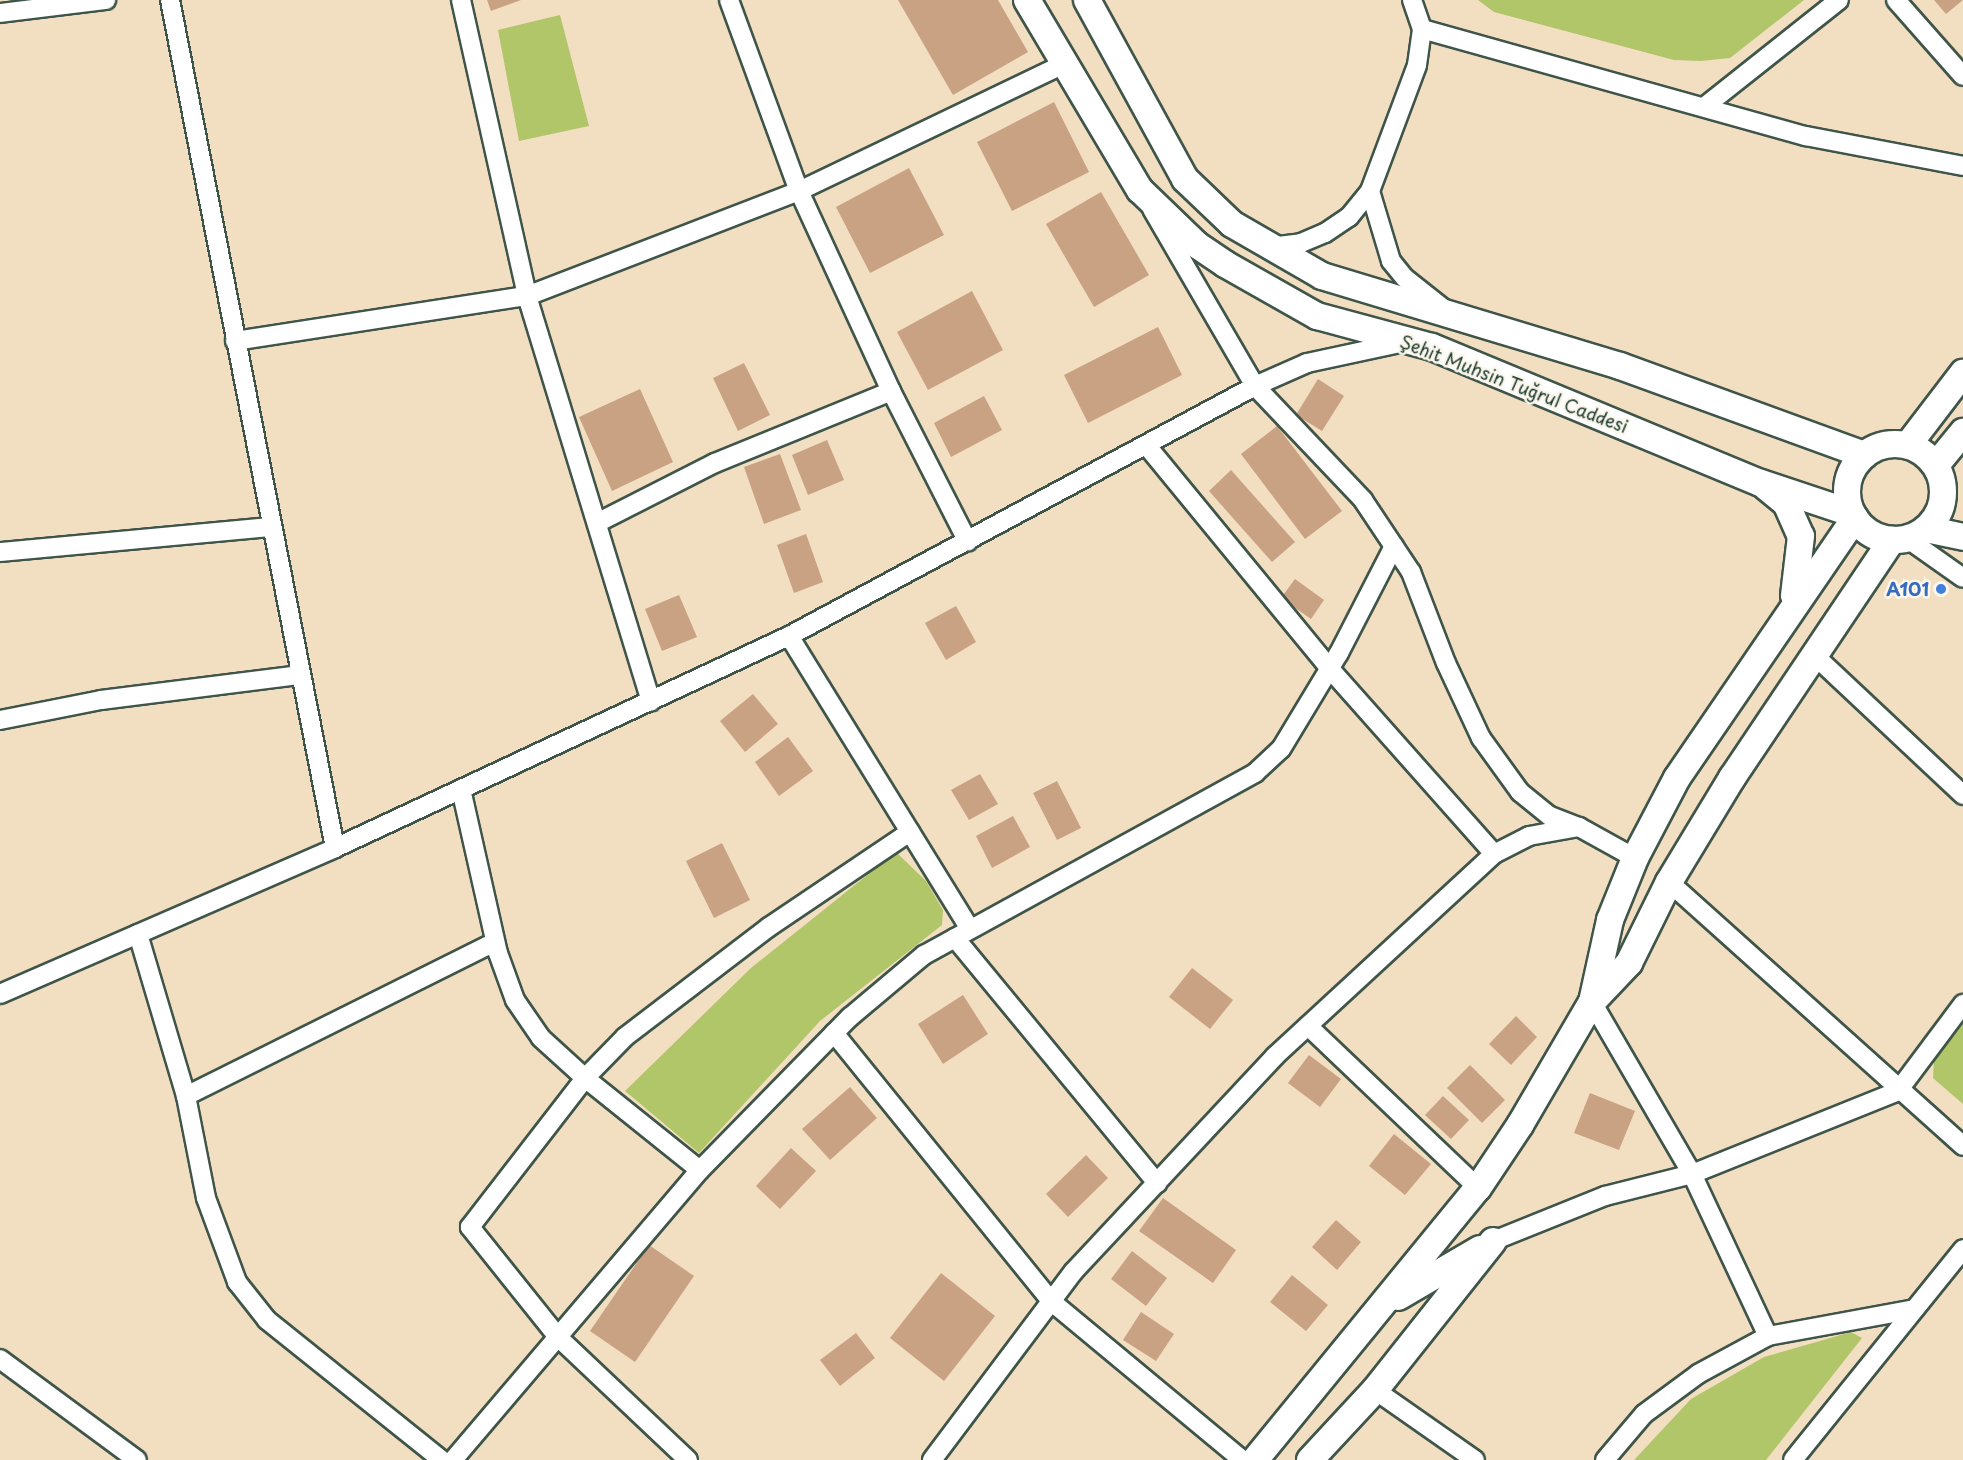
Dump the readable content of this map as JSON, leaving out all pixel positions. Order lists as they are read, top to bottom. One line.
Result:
{"streets":{"main road":["Şehit Muhsin Tuğrul Caddesi"]},"places":["A101"]}
